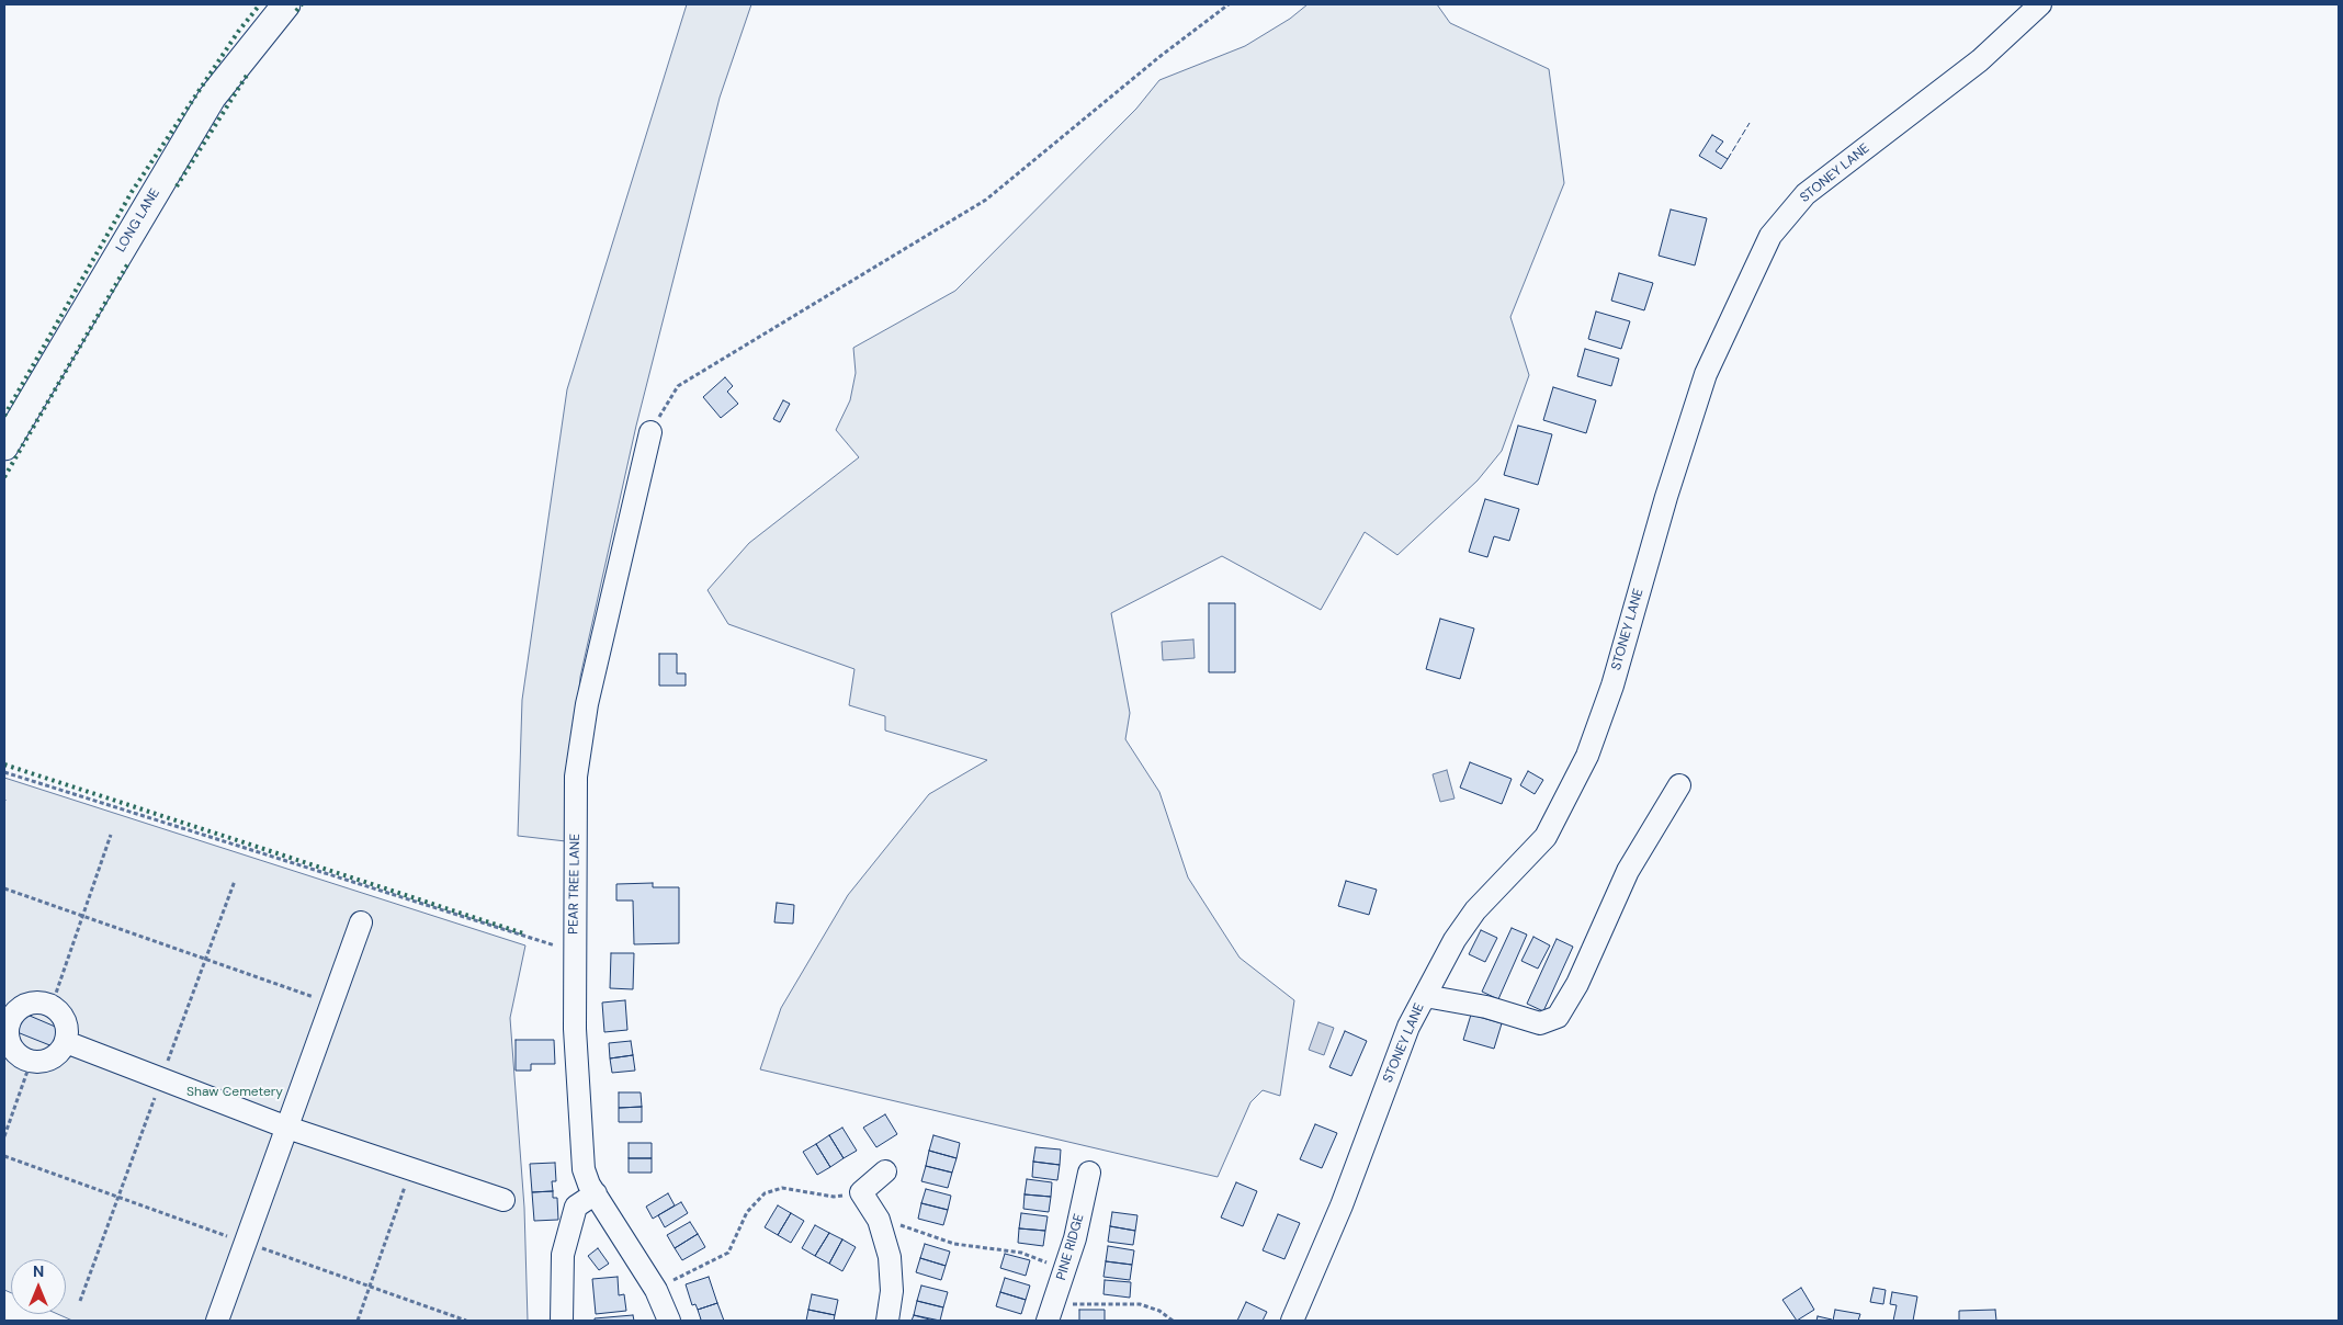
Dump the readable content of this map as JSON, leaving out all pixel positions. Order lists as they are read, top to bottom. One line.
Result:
{"streets":{"main road":["LONG LANE"],"street":["STONEY LANE","PEAR TREE LANE","PINE RIDGE"]},"parks":["Shaw Cemetery"],"north":"top"}
